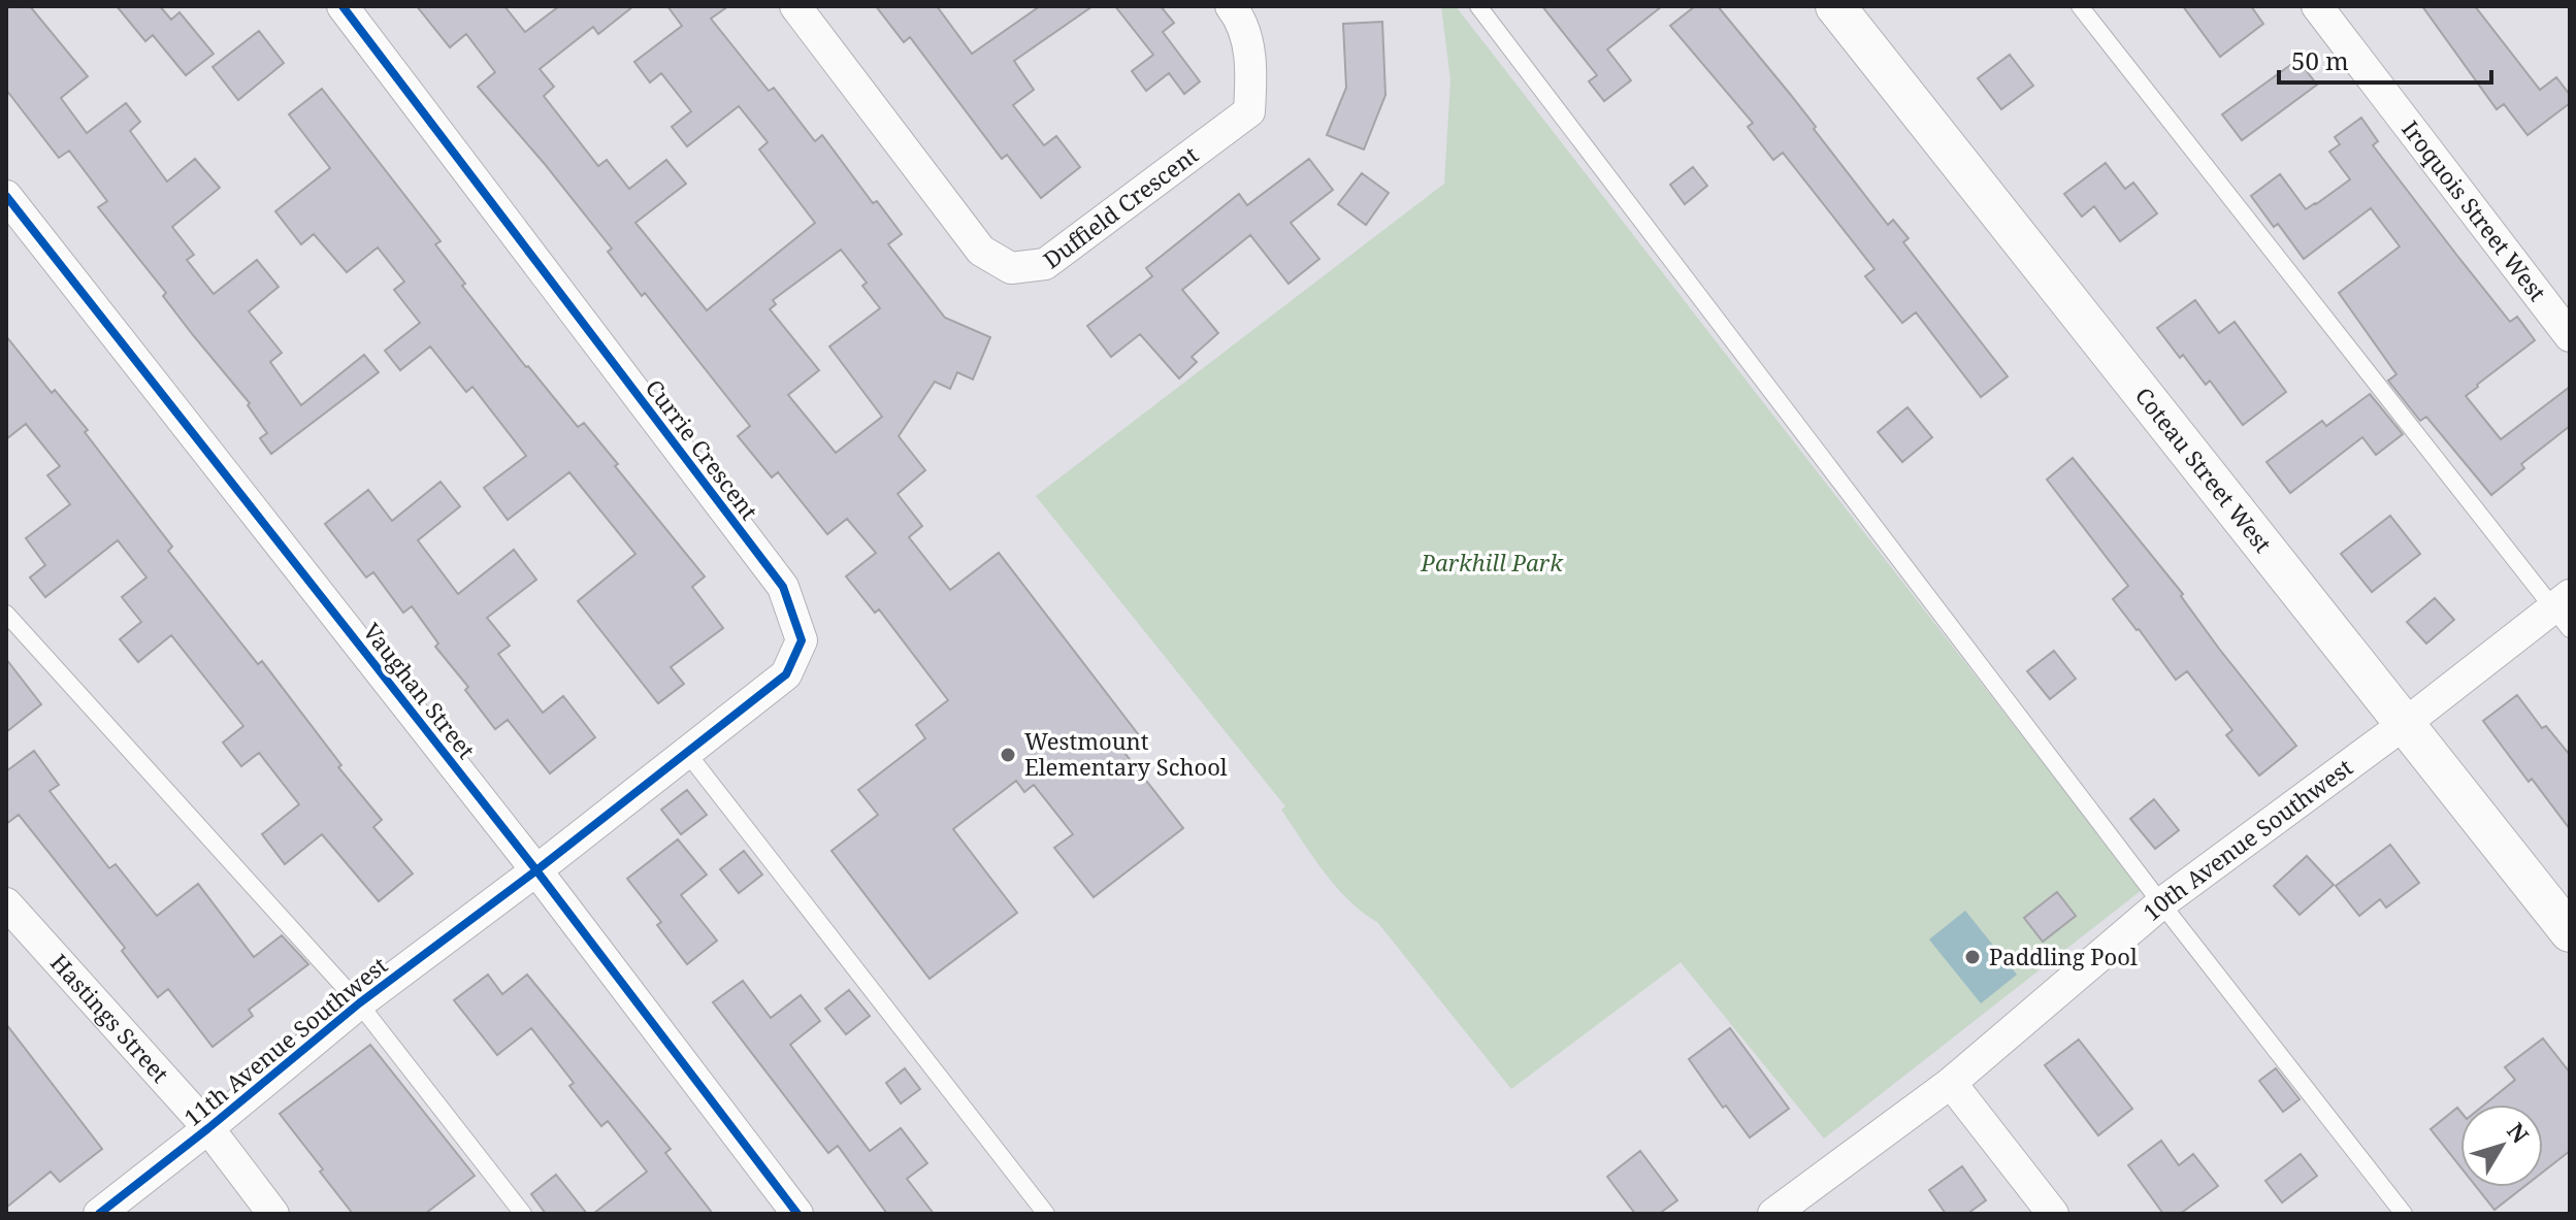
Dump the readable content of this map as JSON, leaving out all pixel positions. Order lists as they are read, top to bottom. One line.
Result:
{"streets":{"street":["Duffield Crescent","Iroquois Street West","Currie Crescent","Coteau Street West","Vaughan Street","10th Avenue Southwest","Hastings Street","11th Avenue Southwest"]},"crossings":[["Currie Crescent","Vaughan Street"],["Currie Crescent","11th Avenue Southwest"],["Coteau Street West","10th Avenue Southwest"],["Vaughan Street","11th Avenue Southwest"],["Hastings Street","11th Avenue Southwest"]],"parks":["Parkhill Park"],"places":["Westmount Elementary School","Paddling Pool"],"scale_bar":"50 m","north":"top right"}
